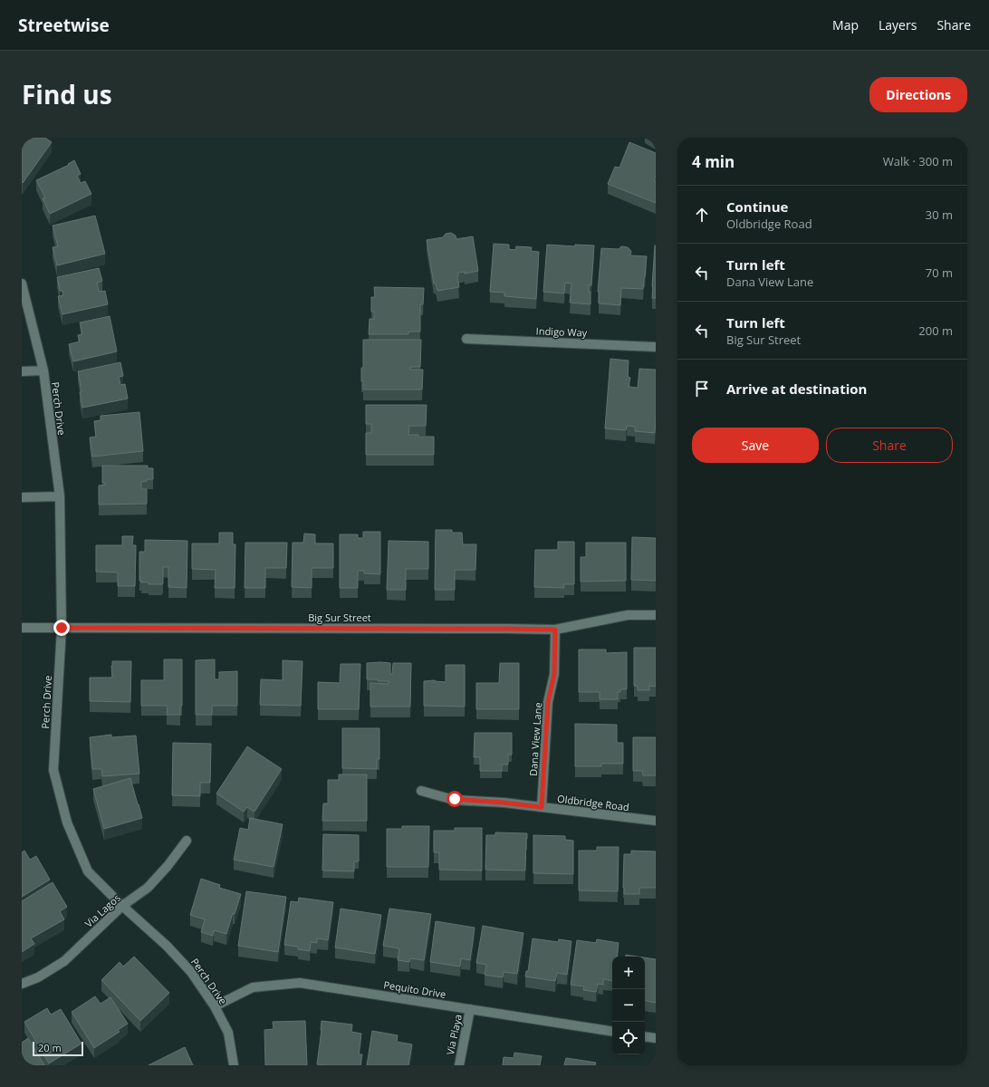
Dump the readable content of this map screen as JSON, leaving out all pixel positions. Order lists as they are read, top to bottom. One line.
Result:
{"streets":{"street":["Indigo Way","Perch Drive","Big Sur Street","Dana View Lane","Oldbridge Road","Via Lagos","Pequito Drive","Via Playa"]},"crossings":[["Perch Drive","Big Sur Street"],["Perch Drive","Via Lagos"],["Perch Drive","Pequito Drive"],["Big Sur Street","Dana View Lane"],["Dana View Lane","Oldbridge Road"],["Pequito Drive","Via Playa"]],"scale_bar":"20 m","page":{"header":"Streetwise","nav":["Map","Layers","Share"],"title":"Find us","buttons":["Directions",["Save","Share"]],"heading":["4 min","Walk · 300 m"],"list":[["Continue","Oldbridge Road","30 m"],["Turn left","Dana View Lane","70 m"],["Turn left","Big Sur Street","200 m"],"Arrive at destination"],"map_buttons":["+","−"],"scale":"20 m"}}
